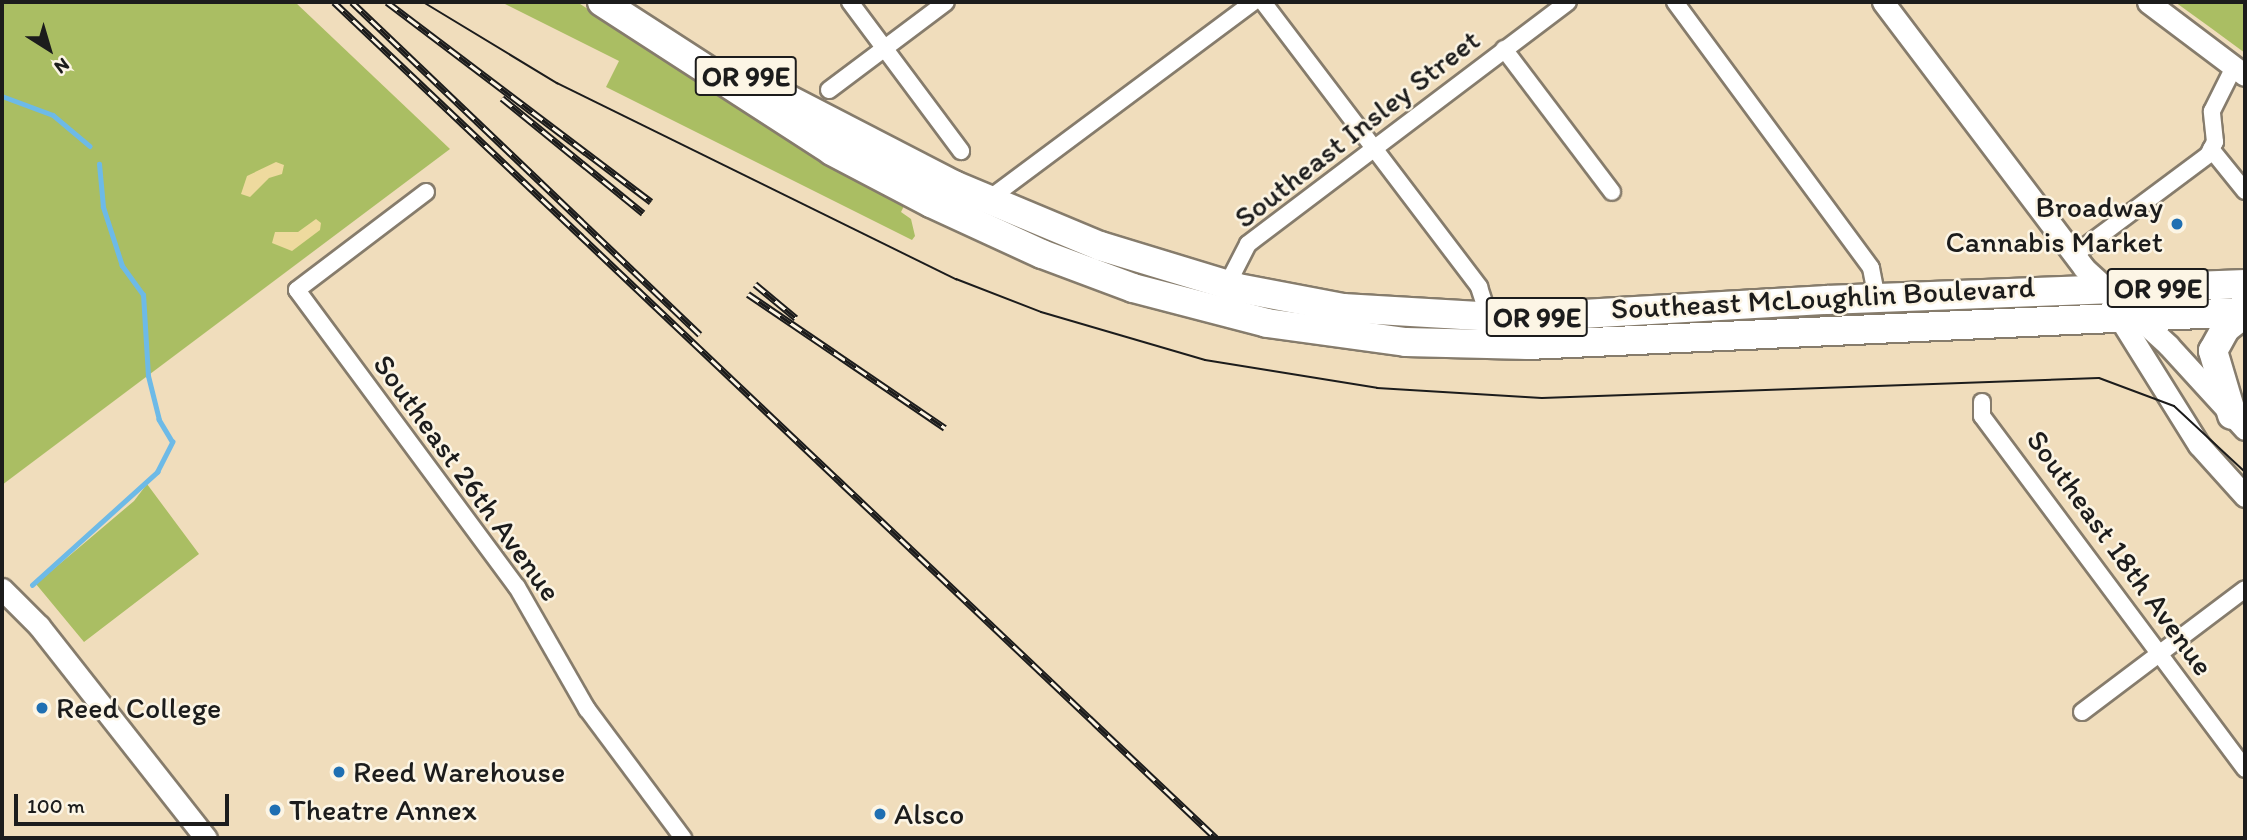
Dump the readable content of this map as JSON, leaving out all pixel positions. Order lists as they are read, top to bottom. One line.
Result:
{"streets":{"highway":["OR 99E","Southeast McLoughlin Boulevard"],"street":["Southeast Insley Street","Southeast 26th Avenue","Southeast 18th Avenue"]},"crossings":[["Southeast Insley Street","Southeast McLoughlin Boulevard"]],"places":["Broadway Cannabis Market","Reed College","Reed Warehouse","Theatre Annex","Alsco"],"scale_bar":"100 m","north":"bottom right"}
